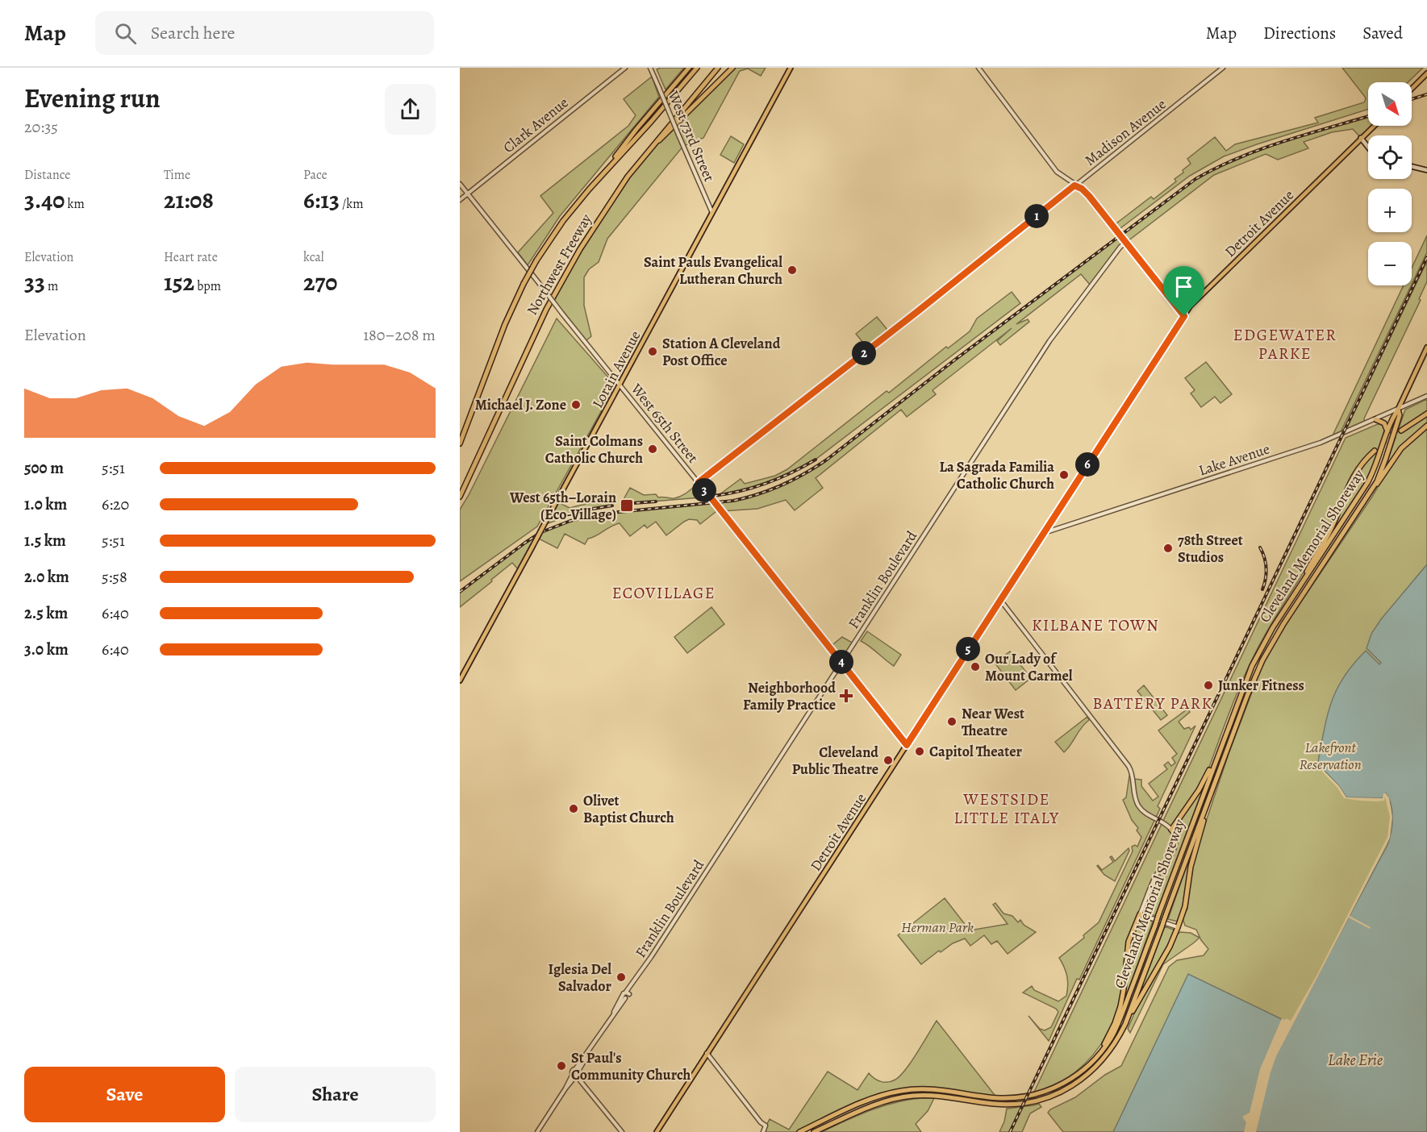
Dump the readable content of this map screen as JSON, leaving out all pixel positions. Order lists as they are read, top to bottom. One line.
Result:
{"streets":{"highway":["Northwest Freeway","Cleveland Memorial Shoreway"],"main road":["Detroit Avenue","Lorain Avenue"],"street":["Clark Avenue","Madison Avenue","West 73rd Street","West 65th Street","Lake Avenue","Franklin Boulevard"]},"crossings":[["Clark Avenue","West 65th Street"],["Madison Avenue","West 65th Street"],["West 73rd Street","Lorain Avenue"],["Detroit Avenue","West 65th Street"],["Detroit Avenue","Lake Avenue"],["Lorain Avenue","West 65th Street"],["West 65th Street","Franklin Boulevard"],["Lake Avenue","Cleveland Memorial Shoreway"]],"districts":["EDGEWATER PARKE","ECOVILLAGE","KILBANE TOWN","BATTERY PARK","WESTSIDE LITTLE ITALY"],"water":["Lake Erie"],"parks":["Lakefront Reservation","Herman Park"],"places":{"other":["Saint Pauls Evangelical Lutheran Church","Station A Cleveland Post Office","Michael J. Zone","Saint Colmans Catholic Church","La Sagrada Familia Catholic Church","78th Street Studios","Our Lady of Mount Carmel","Junker Fitness","Near West Theatre","Capitol Theater","Cleveland Public Theatre","Olivet Baptist Church","Iglesia Del Salvador","St Paul's Community Church"],"transit":["West 65th–Lorain (Eco-Village)"],"health":["Neighborhood Family Practice"]},"north":"bottom right","page":{"header":"Map","search":"Search here","nav":["Map","Directions","Saved"],"heading":["Evening run","20:35"],"map_buttons":["+","−"],"stats":[["Distance","3.40 km"],["Time","21:08"],["Pace","6:13 /km"],["Elevation","33 m"],["Heart rate","152 bpm"],["kcal","270"]],"pins":["1","2","6","3","5","4"],"chart":["Elevation","180–208 m"],"list":[{"name":"500 m","note":"5:51"},{"name":"1.0 km","note":"6:20"},{"name":"1.5 km","note":"5:51"},{"name":"2.0 km","note":"5:58"},{"name":"2.5 km","note":"6:40"},{"name":"3.0 km","note":"6:40"}],"buttons":["Save","Share"]}}
